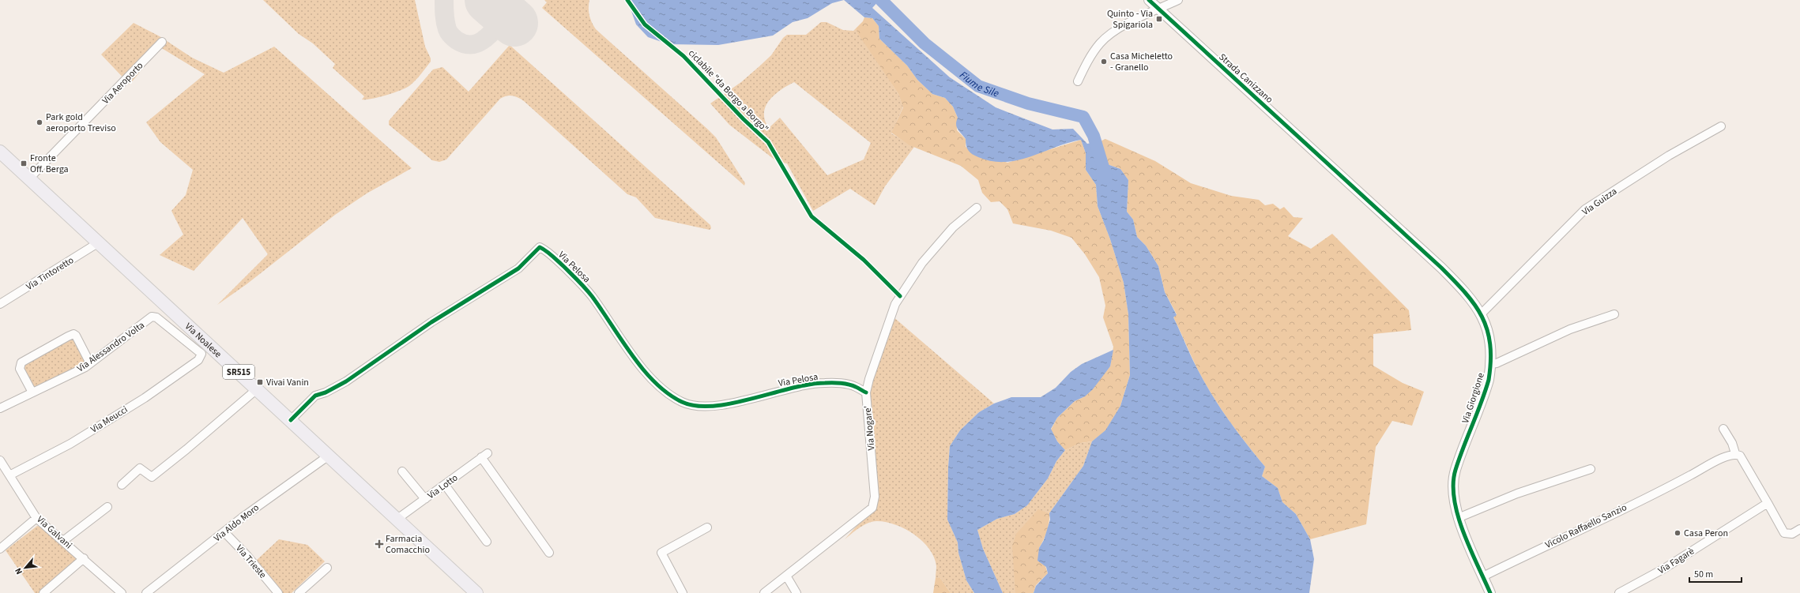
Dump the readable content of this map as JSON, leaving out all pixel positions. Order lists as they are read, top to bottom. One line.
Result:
{"streets":{"main road":["Via Noalese","SR515"],"street":["Strada Canizzano","Via Aeroporto","Via Guizza","Via Pelosa","Via Tintoretto","Via Alessandro Volta","Via Giorgione","Via Meucci","Via Nogare'","Via Lotto","Via Aldo Moro","Vicolo Raffaello Sanzio","Via Galvani","Via Fagarè","Via Trieste"],"cycle path":["ciclabile \"da Borgo a Borgo\""]},"crossings":[["Strada Canizzano","Via Giorgione"],["Via Aeroporto","Via Noalese"],["Via Guizza","Via Giorgione"],["Via Pelosa","Via Noalese"],["Via Pelosa","Via Nogare'"],["Via Tintoretto","Via Noalese"],["Via Noalese","Via Lotto"],["Via Noalese","Via Aldo Moro"],["Via Alessandro Volta","Via Meucci"],["Via Giorgione","Vicolo Raffaello Sanzio"],["Via Meucci","Via Galvani"],["Via Aldo Moro","Via Trieste"]],"water":["Fiume Sile"],"places":{"transit":["Quinto - Via Spigariola","Fronte Off. Berga","Vivai Vanin"],"other":["Casa Micheletto - Granello","Park gold aeroporto Treviso","Casa Peron"],"health":["Farmacia Comacchio"]},"scale_bar":"50 m","north":"bottom left"}
